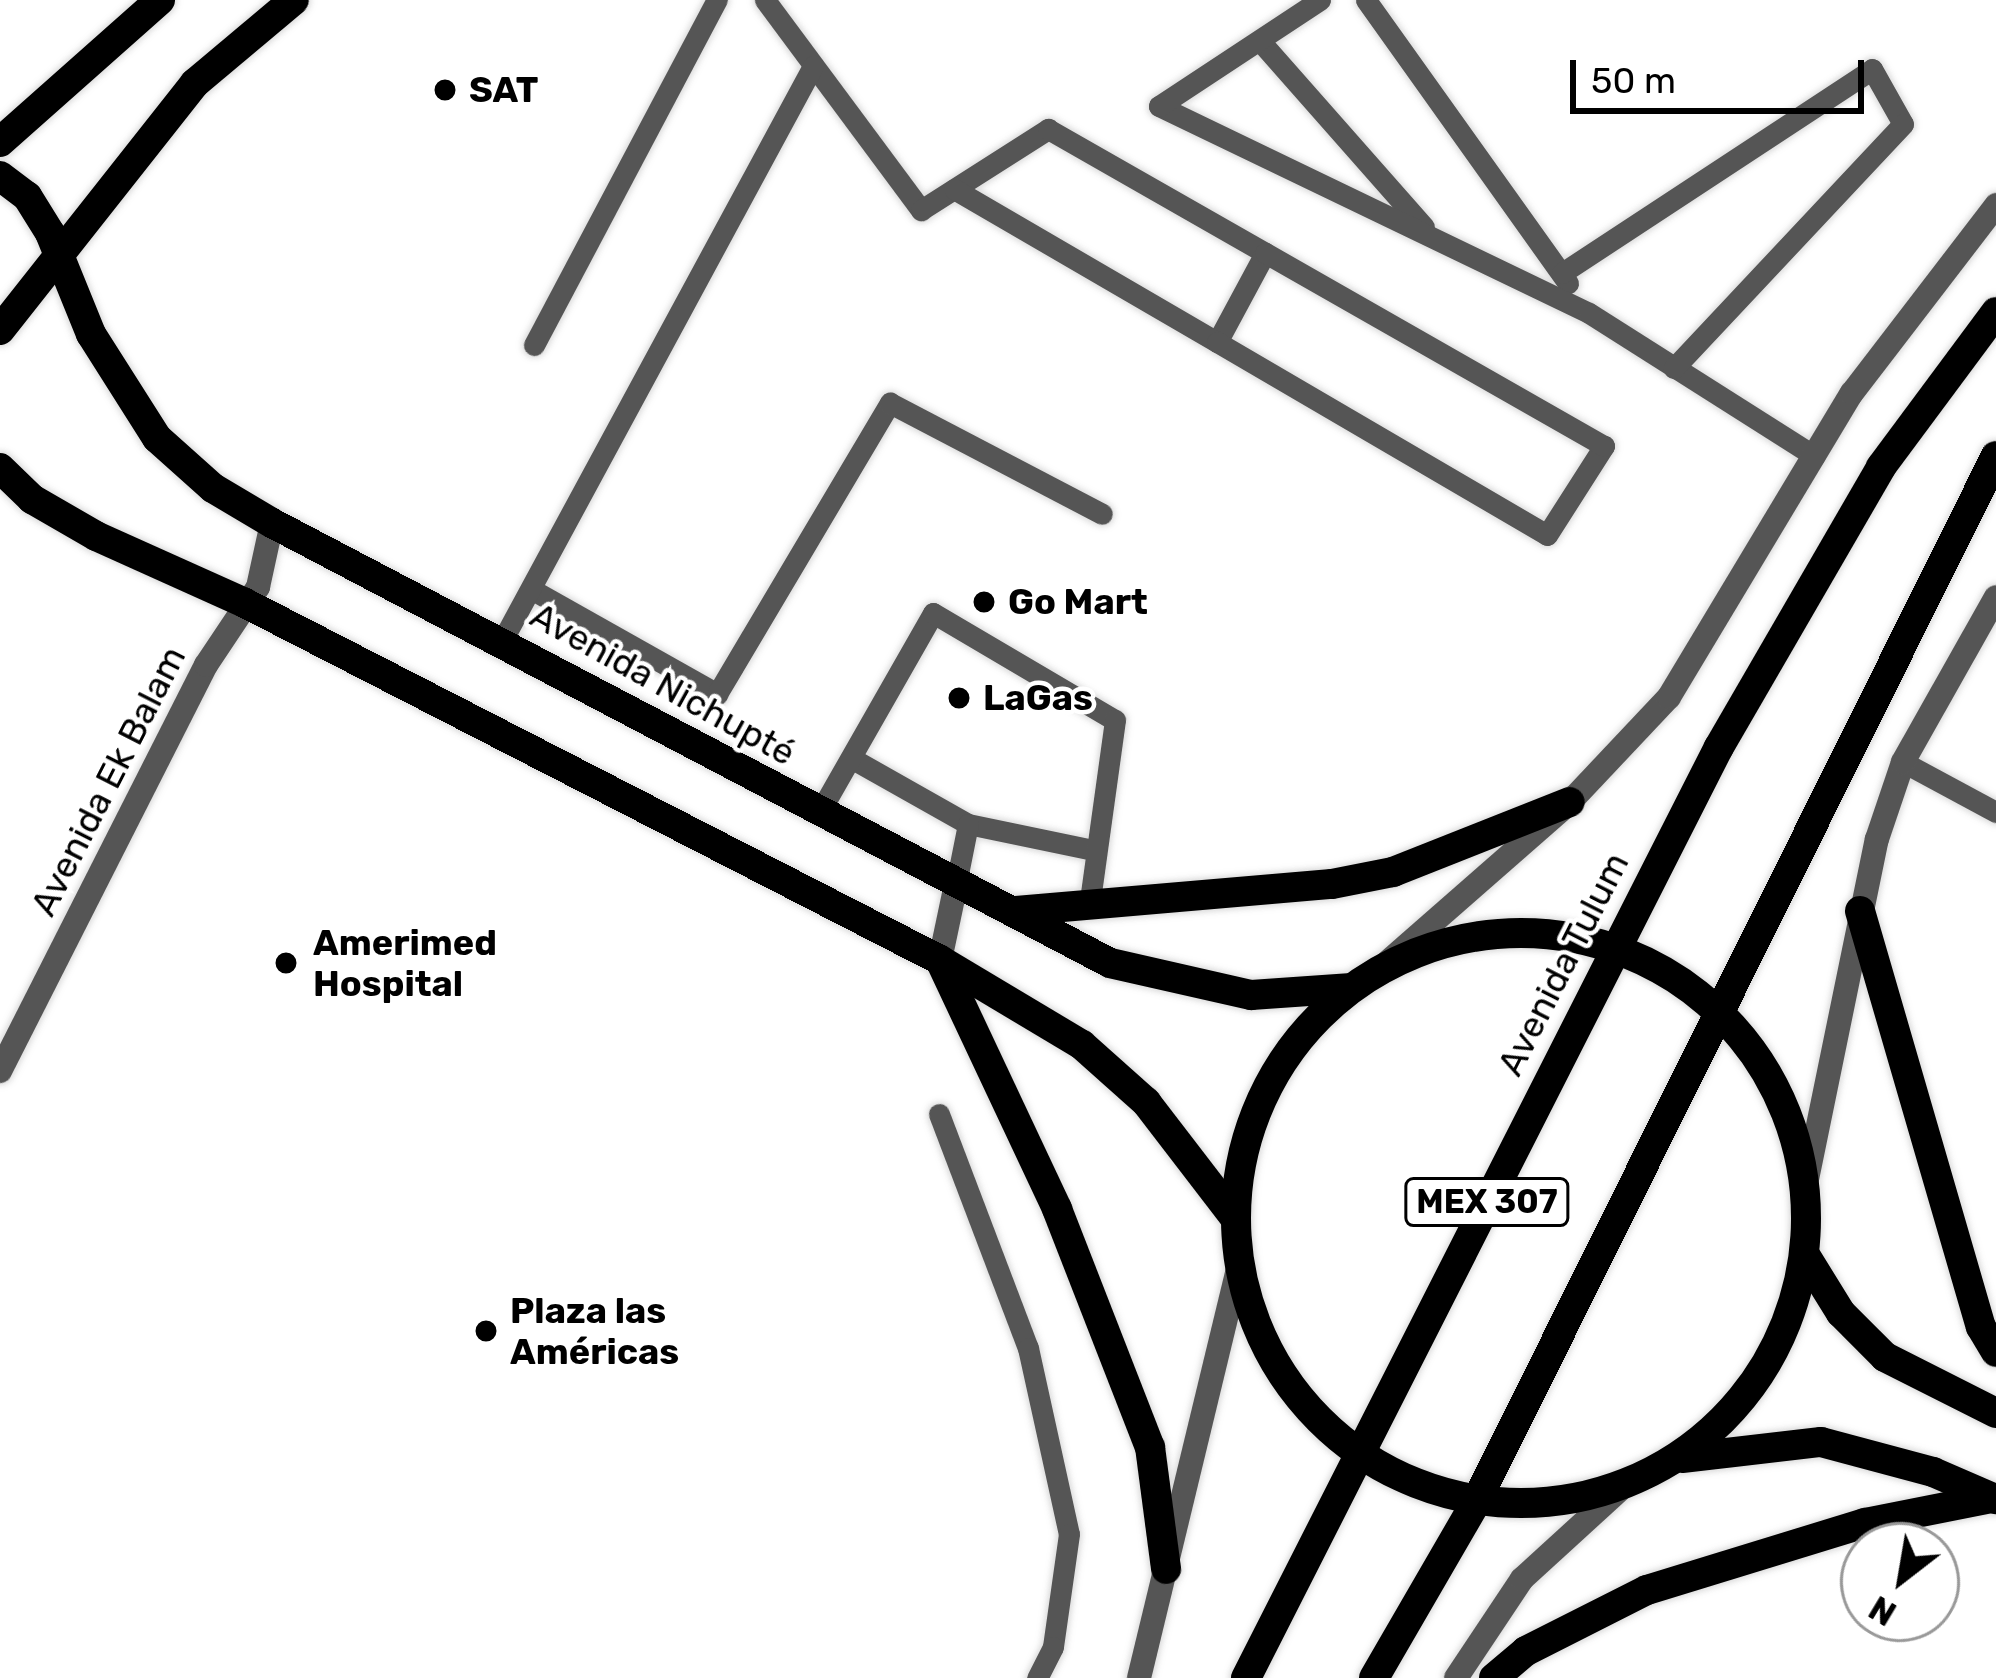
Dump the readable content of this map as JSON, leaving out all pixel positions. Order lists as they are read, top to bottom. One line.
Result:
{"streets":{"main road":["Avenida Nichupté","Avenida Tulum","MEX 307"],"street":["Avenida Ek Balam"]},"crossings":[["Avenida Nichupté","Avenida Ek Balam"],["Avenida Nichupté","Avenida Tulum"]],"places":["SAT","Go Mart","LaGas","Amerimed Hospital","Plaza las Américas"],"scale_bar":"50 m","north":"bottom left"}
